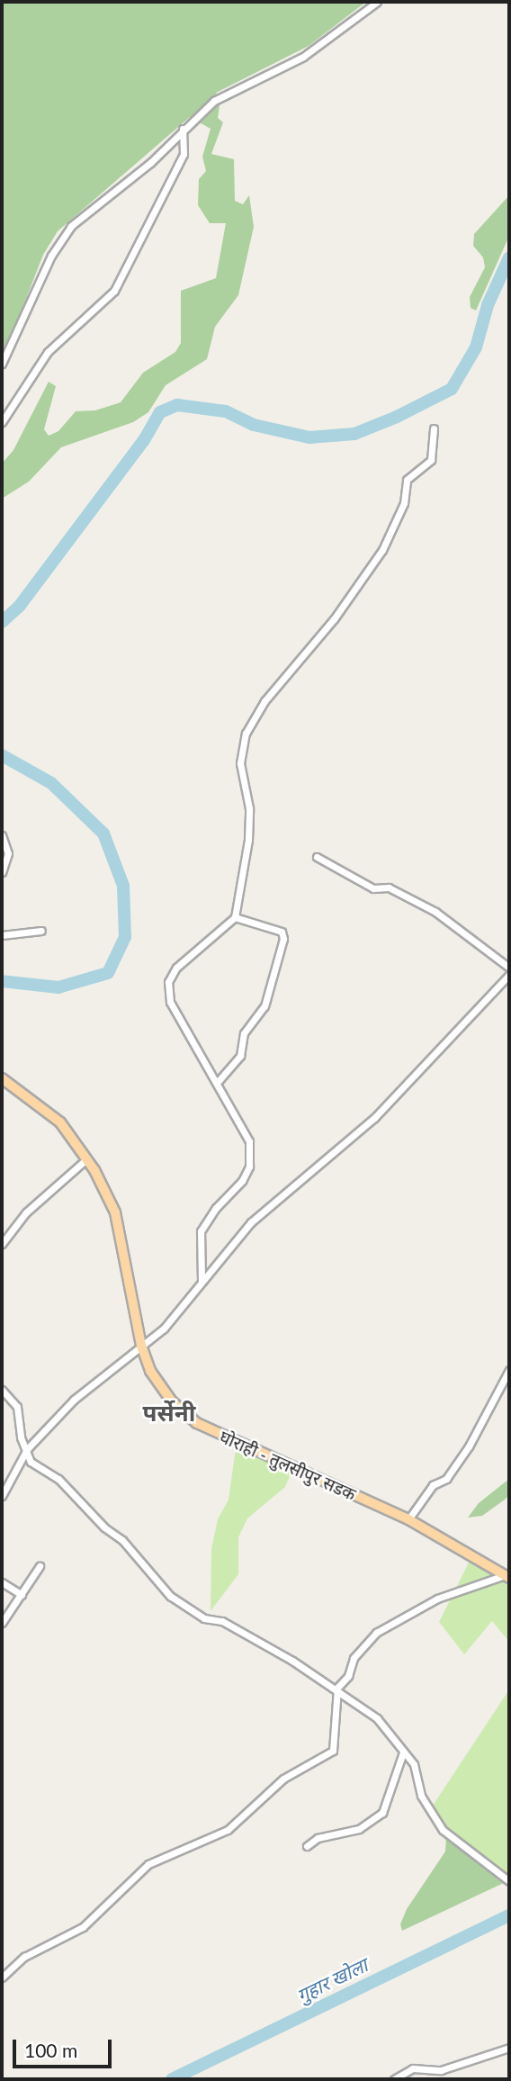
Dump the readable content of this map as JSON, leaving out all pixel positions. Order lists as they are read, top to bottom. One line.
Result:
{"streets":{"main road":["घोराही - तुलसीपुर सडक"]},"districts":["पर्सेनी"],"water":["गुहार खोला"],"scale_bar":"100 m"}
